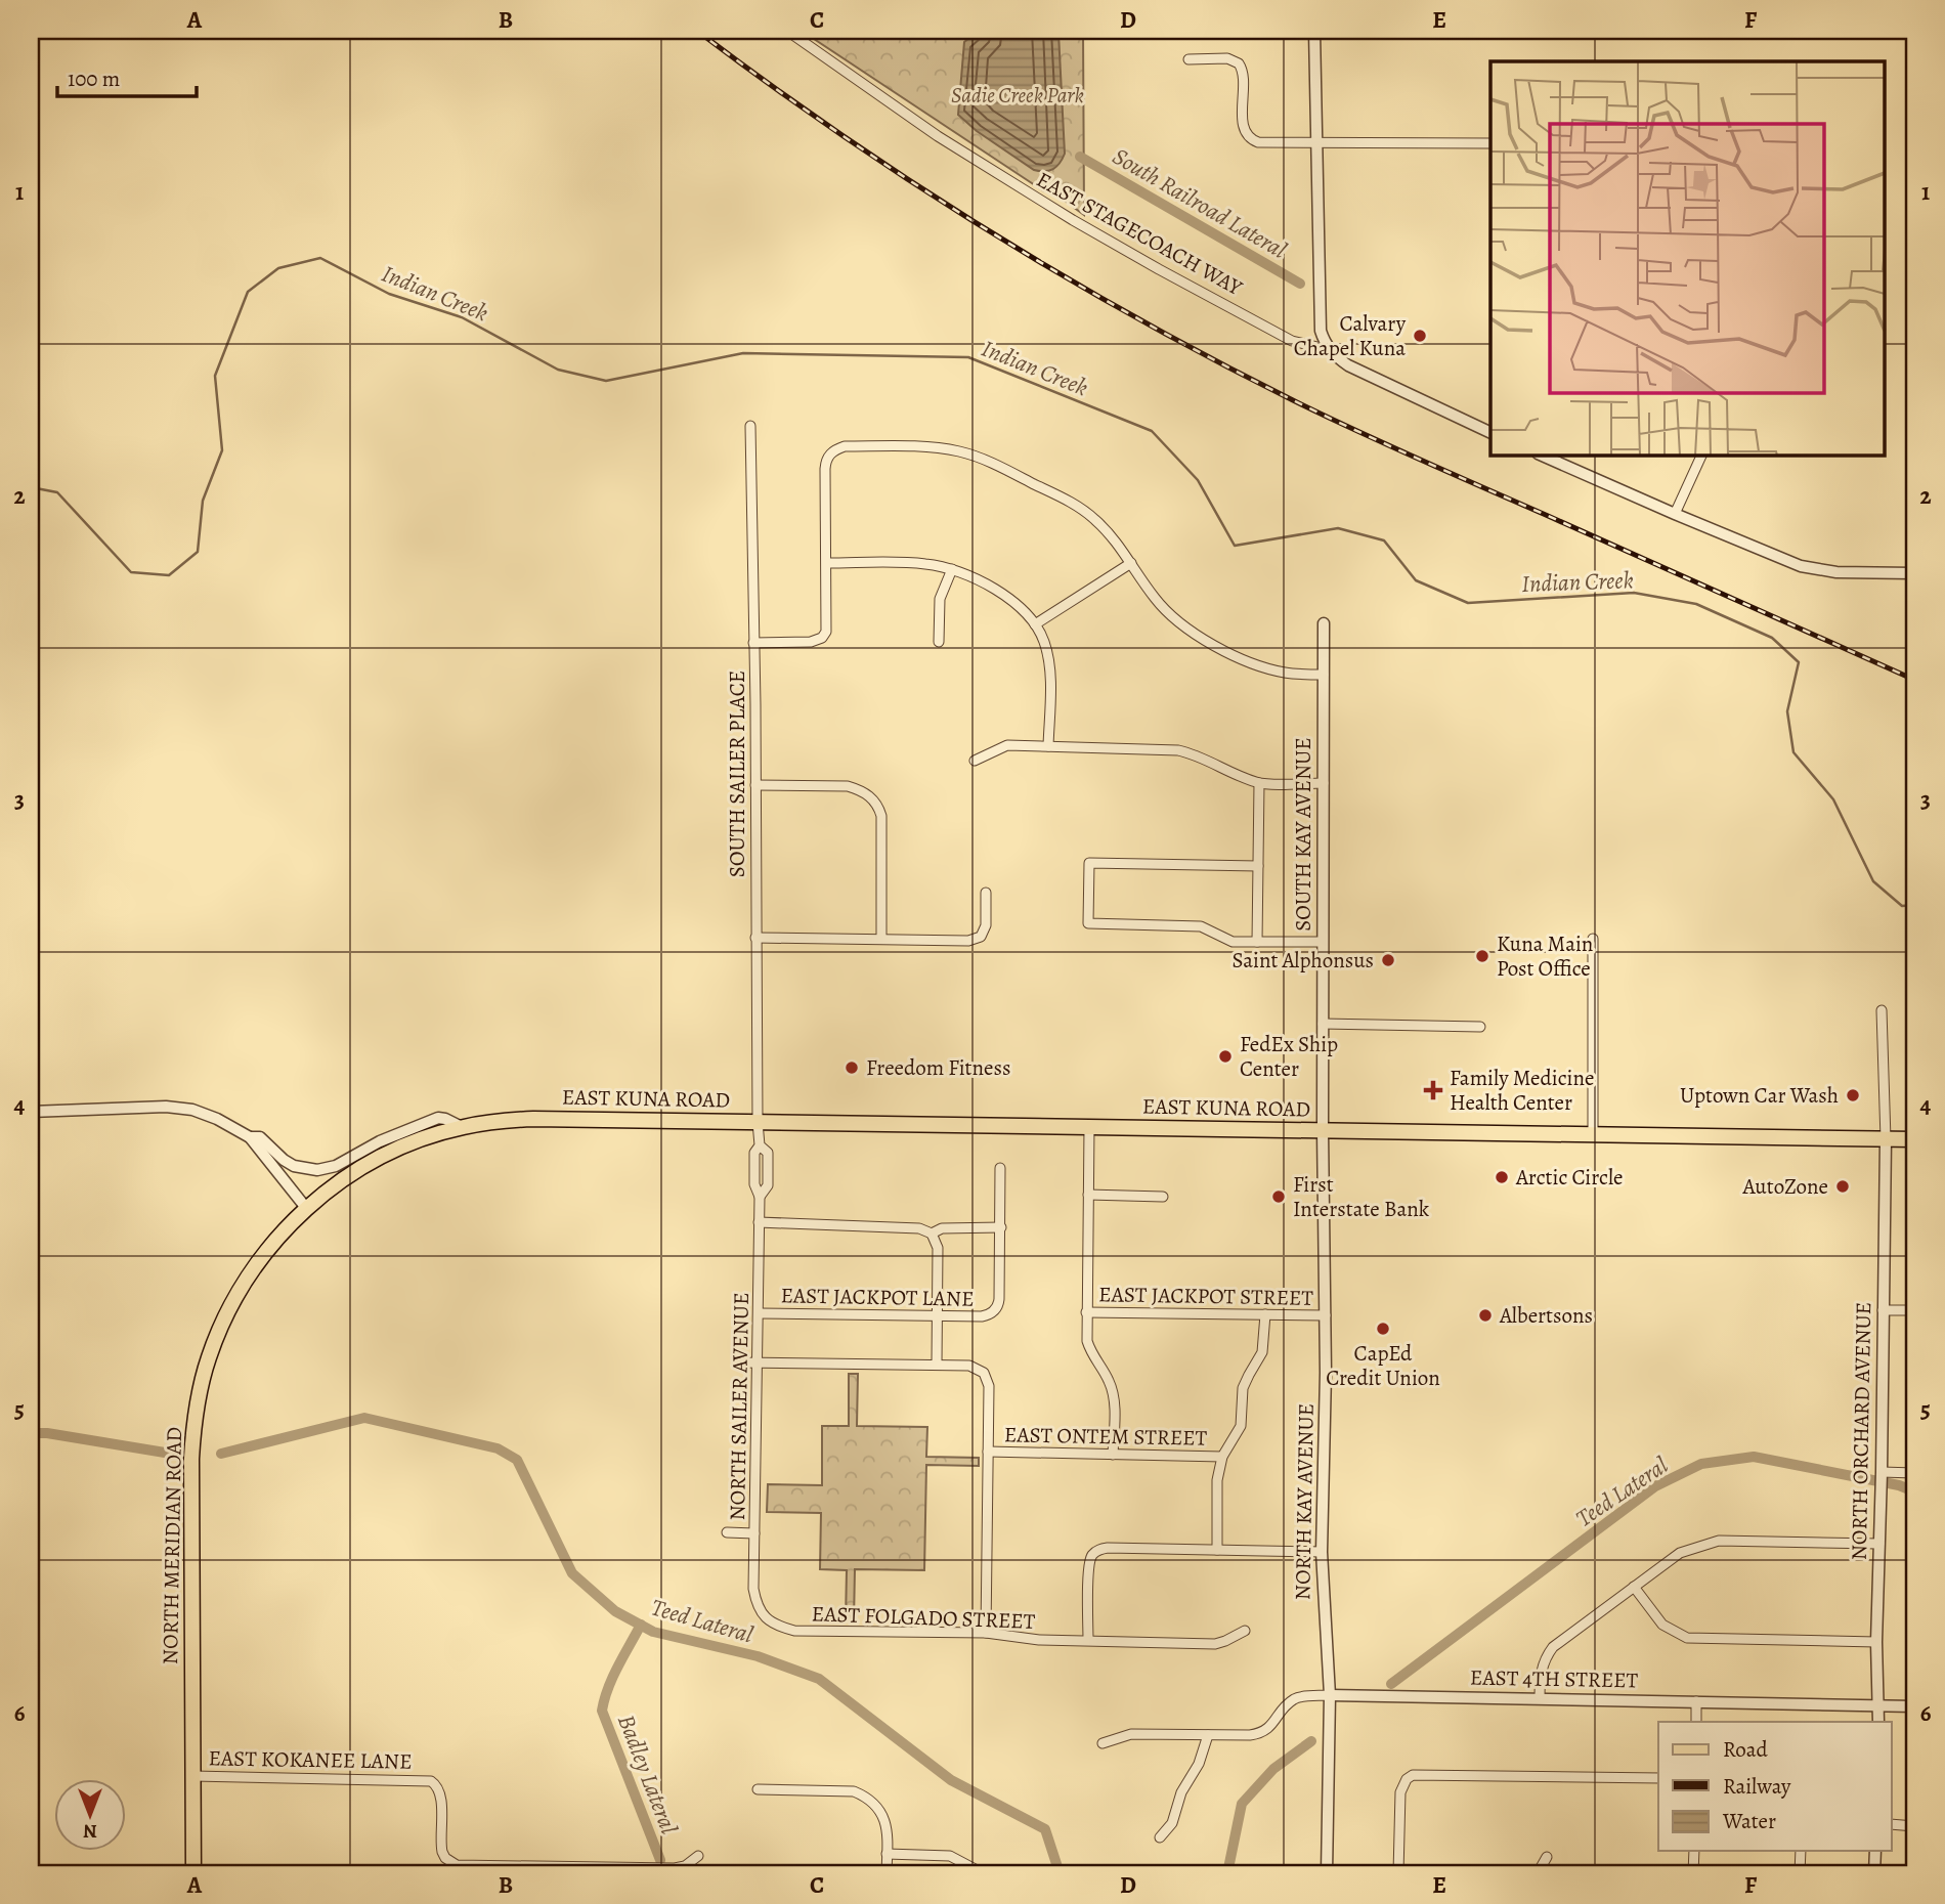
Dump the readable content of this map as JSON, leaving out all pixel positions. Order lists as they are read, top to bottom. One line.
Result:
{"streets":{"main road":["EAST KUNA ROAD","NORTH MERIDIAN ROAD"],"street":["EAST STAGECOACH WAY","SOUTH SAILER PLACE","SOUTH KAY AVENUE","EAST JACKPOT STREET","EAST JACKPOT LANE","NORTH SAILER AVENUE","NORTH ORCHARD AVENUE","EAST ONTEM STREET","NORTH KAY AVENUE","EAST FOLGADO STREET","EAST 4TH STREET","EAST KOKANEE LANE"]},"crossings":[["SOUTH SAILER PLACE","EAST KUNA ROAD"],["SOUTH SAILER PLACE","NORTH SAILER AVENUE"],["SOUTH KAY AVENUE","EAST KUNA ROAD"],["SOUTH KAY AVENUE","NORTH KAY AVENUE"],["EAST KUNA ROAD","NORTH SAILER AVENUE"],["EAST KUNA ROAD","NORTH ORCHARD AVENUE"],["EAST KUNA ROAD","NORTH KAY AVENUE"],["EAST KUNA ROAD","NORTH MERIDIAN ROAD"],["EAST JACKPOT STREET","NORTH KAY AVENUE"],["EAST JACKPOT LANE","NORTH SAILER AVENUE"],["NORTH SAILER AVENUE","EAST FOLGADO STREET"],["NORTH ORCHARD AVENUE","EAST 4TH STREET"],["NORTH KAY AVENUE","EAST 4TH STREET"],["NORTH MERIDIAN ROAD","EAST KOKANEE LANE"]],"water":["South Railroad Lateral","Indian Creek","Teed Lateral","Badley Lateral"],"parks":["Sadie Creek Park"],"places":{"other":["Calvary Chapel Kuna","Kuna Main Post Office","Saint Alphonsus","FedEx Ship Center","Freedom Fitness","Uptown Car Wash","Arctic Circle","AutoZone","First Interstate Bank","Albertsons","CapEd Credit Union"],"health":["Family Medicine Health Center"]},"legend":["Road","Railway","Water"],"scale_bar":"100 m","north":"bottom","grid":{"columns":["A","B","C","D","E","F"],"rows":["1","2","3","4","5","6"]}}
